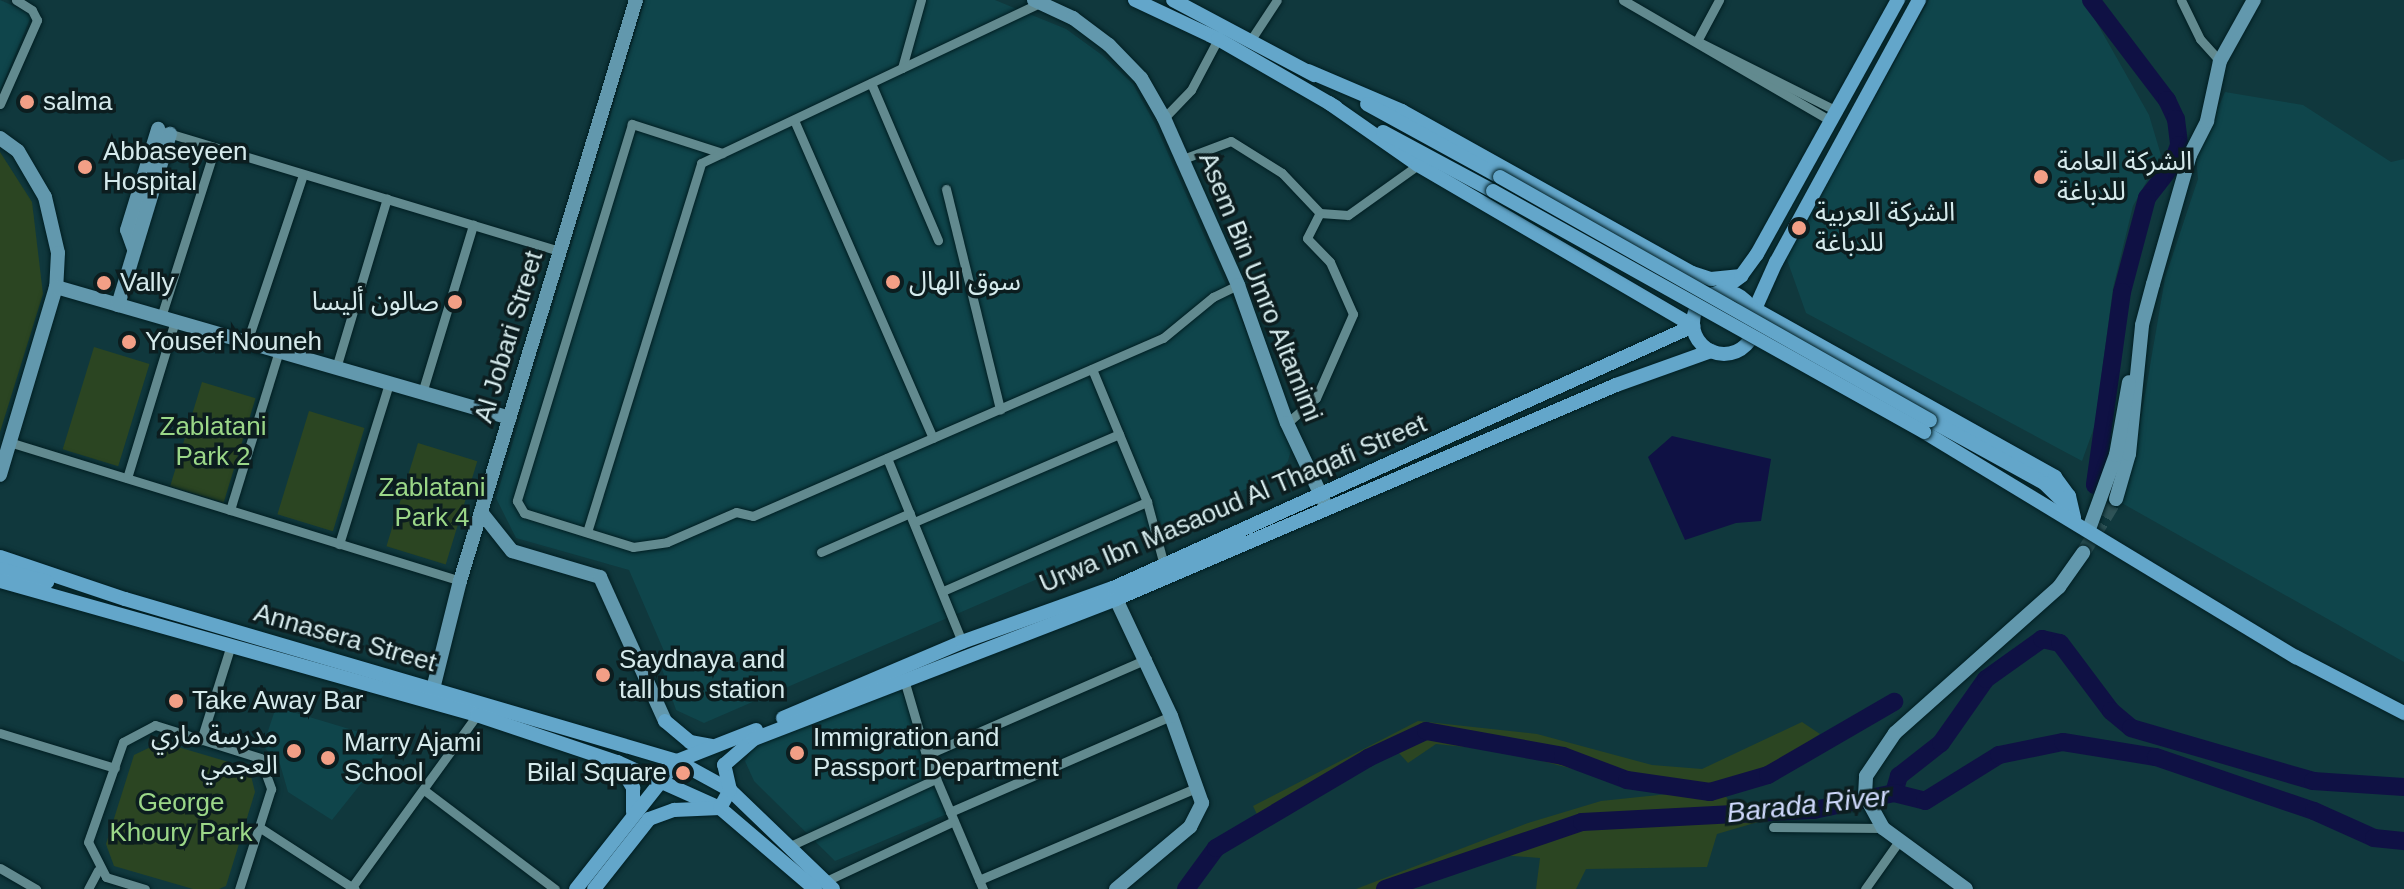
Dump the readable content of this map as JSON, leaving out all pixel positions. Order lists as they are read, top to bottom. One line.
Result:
{"streets":{"main road":["Urwa Ibn Masaoud Al Thaqafi Street","Annasera Street"],"street":["Asem Bin Umro Altamimi","Al Jobari Street"]},"crossings":[["Asem Bin Umro Altamimi","Urwa Ibn Masaoud Al Thaqafi Street"],["Al Jobari Street","Annasera Street"],["Urwa Ibn Masaoud Al Thaqafi Street","Annasera Street"]],"water":["Barada River"],"parks":["Zablatani Park 2","Zablatani Park 4","George Khoury Park"],"places":["salma","Abbaseyeen Hospital","الشركة العامة للدباغة","الشركة العربية للدباغة","سوق الهال","Vally","صالون أليسا","Yousef Nouneh","Saydnaya and tall bus station","Take Away Bar","مدرسة ماري العجمي","Immigration and Passport Department","Marry Ajami School","Bilal Square"]}
